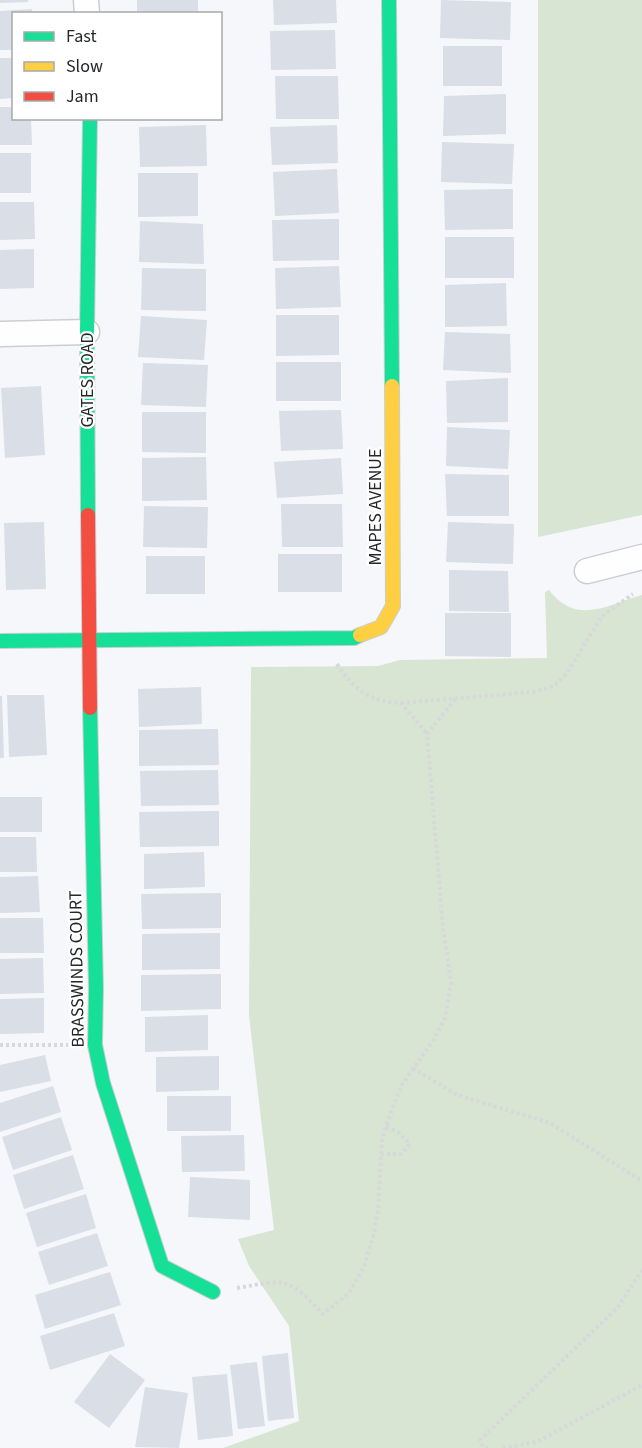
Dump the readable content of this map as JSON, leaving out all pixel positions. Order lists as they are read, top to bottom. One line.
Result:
{"streets":{"street":["GATES ROAD","MAPES AVENUE","BRASSWINDS COURT"]},"crossings":[["GATES ROAD","MAPES AVENUE"],["GATES ROAD","BRASSWINDS COURT"],["MAPES AVENUE","BRASSWINDS COURT"]],"legend":["Fast","Slow","Jam"]}
